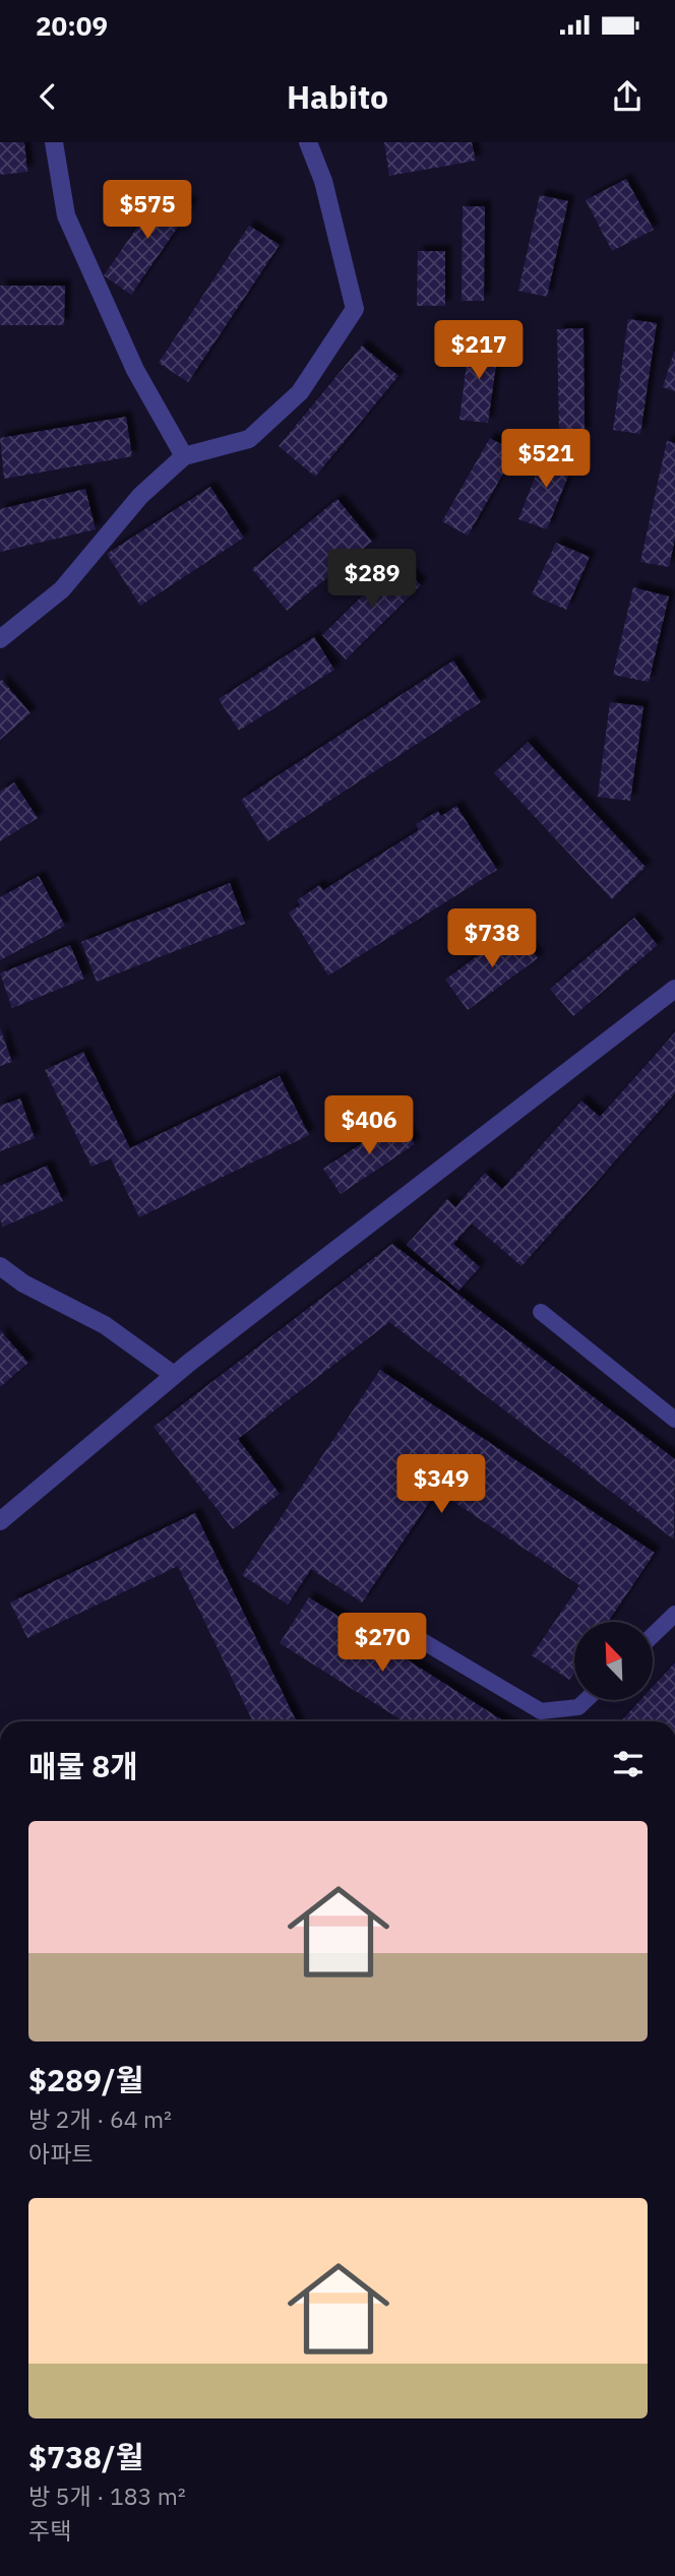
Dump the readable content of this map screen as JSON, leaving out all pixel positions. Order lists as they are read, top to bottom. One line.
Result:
{"north":"top left","page":{"status":"20:09","header":"Habito","price":["$575","$217","$521","$289","$738","$406","$349","$270"],"heading":"매물 8개","list":[{"name":"$289/월","note":"방 2개 · 64 m² · 아파트"},{"name":"$738/월","note":"방 5개 · 183 m² · 주택"}]}}
